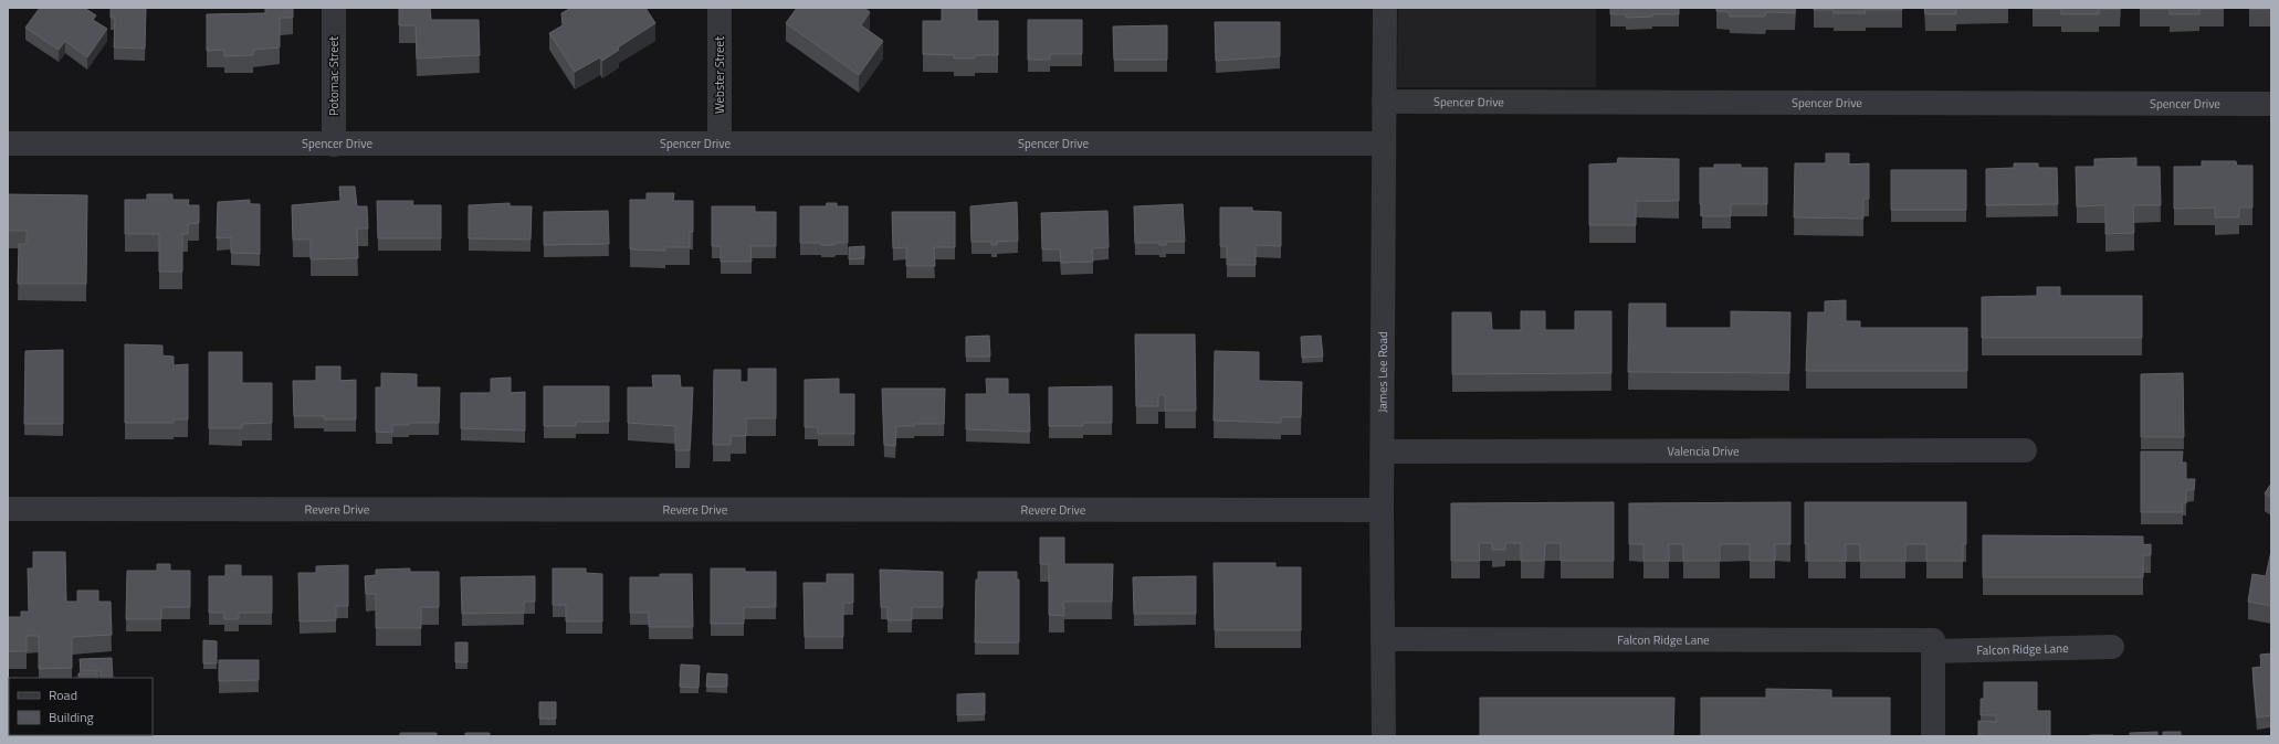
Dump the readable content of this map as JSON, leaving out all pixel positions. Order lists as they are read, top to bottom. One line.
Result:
{"streets":{"street":["Webster Street","Potomac Street","Spencer Drive","James Lee Road","Valencia Drive","Revere Drive","Falcon Ridge Lane"]},"crossings":[["Webster Street","Spencer Drive"],["Potomac Street","Spencer Drive"],["Spencer Drive","James Lee Road"],["James Lee Road","Valencia Drive"],["James Lee Road","Revere Drive"],["James Lee Road","Falcon Ridge Lane"]],"legend":["Road","Building"]}
